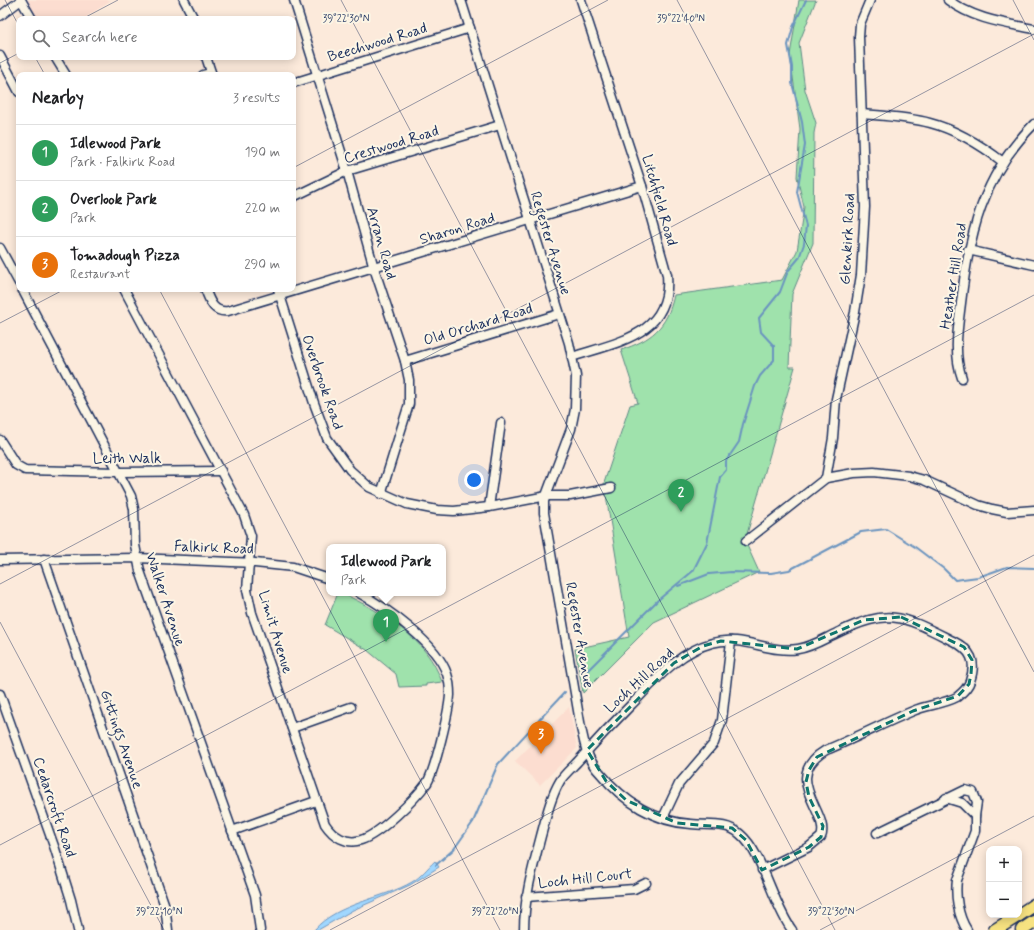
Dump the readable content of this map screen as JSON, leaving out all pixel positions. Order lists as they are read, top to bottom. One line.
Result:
{"streets":{"street":["Beechwood Road","Crestwood Road","Litchfield Road","Sharon Road","Glenkirk Road","Arran Road","Regester Avenue","Heather Hill Road","Old Orchard Road","Overbrook Road","Leith Walk","Falkirk Road","Walker Avenue","Limit Avenue","Loch Hill Road","Gittings Avenue","Cedarcroft Road","Loch Hill Court"]},"crossings":[["Beechwood Road","Arran Road"],["Beechwood Road","Regester Avenue"],["Crestwood Road","Arran Road"],["Crestwood Road","Regester Avenue"],["Litchfield Road","Sharon Road"],["Litchfield Road","Regester Avenue"],["Sharon Road","Arran Road"],["Sharon Road","Regester Avenue"],["Sharon Road","Overbrook Road"],["Arran Road","Old Orchard Road"],["Arran Road","Overbrook Road"],["Regester Avenue","Old Orchard Road"],["Regester Avenue","Overbrook Road"],["Regester Avenue","Loch Hill Road"],["Leith Walk","Walker Avenue"],["Leith Walk","Limit Avenue"],["Falkirk Road","Walker Avenue"],["Falkirk Road","Limit Avenue"],["Falkirk Road","Gittings Avenue"],["Loch Hill Road","Loch Hill Court"]],"page":{"search":"Search here","heading":["Nearby","3 results"],"list":[{"mark":"1","name":"Idlewood Park","note":"Park · Falkirk Road","value":"190 m"},{"mark":"2","name":"Overlook Park","note":"Park","value":"220 m"},{"mark":"3","name":"Tomadough Pizza","note":"Restaurant","value":"290 m"}],"pins":["2","1","3"],"popup":["Idlewood Park","Park"],"map_buttons":["+","−"]},"coordinates":["39°22'30\"N","39°22'40\"N","39°22'10\"N","39°22'20\"N"]}
